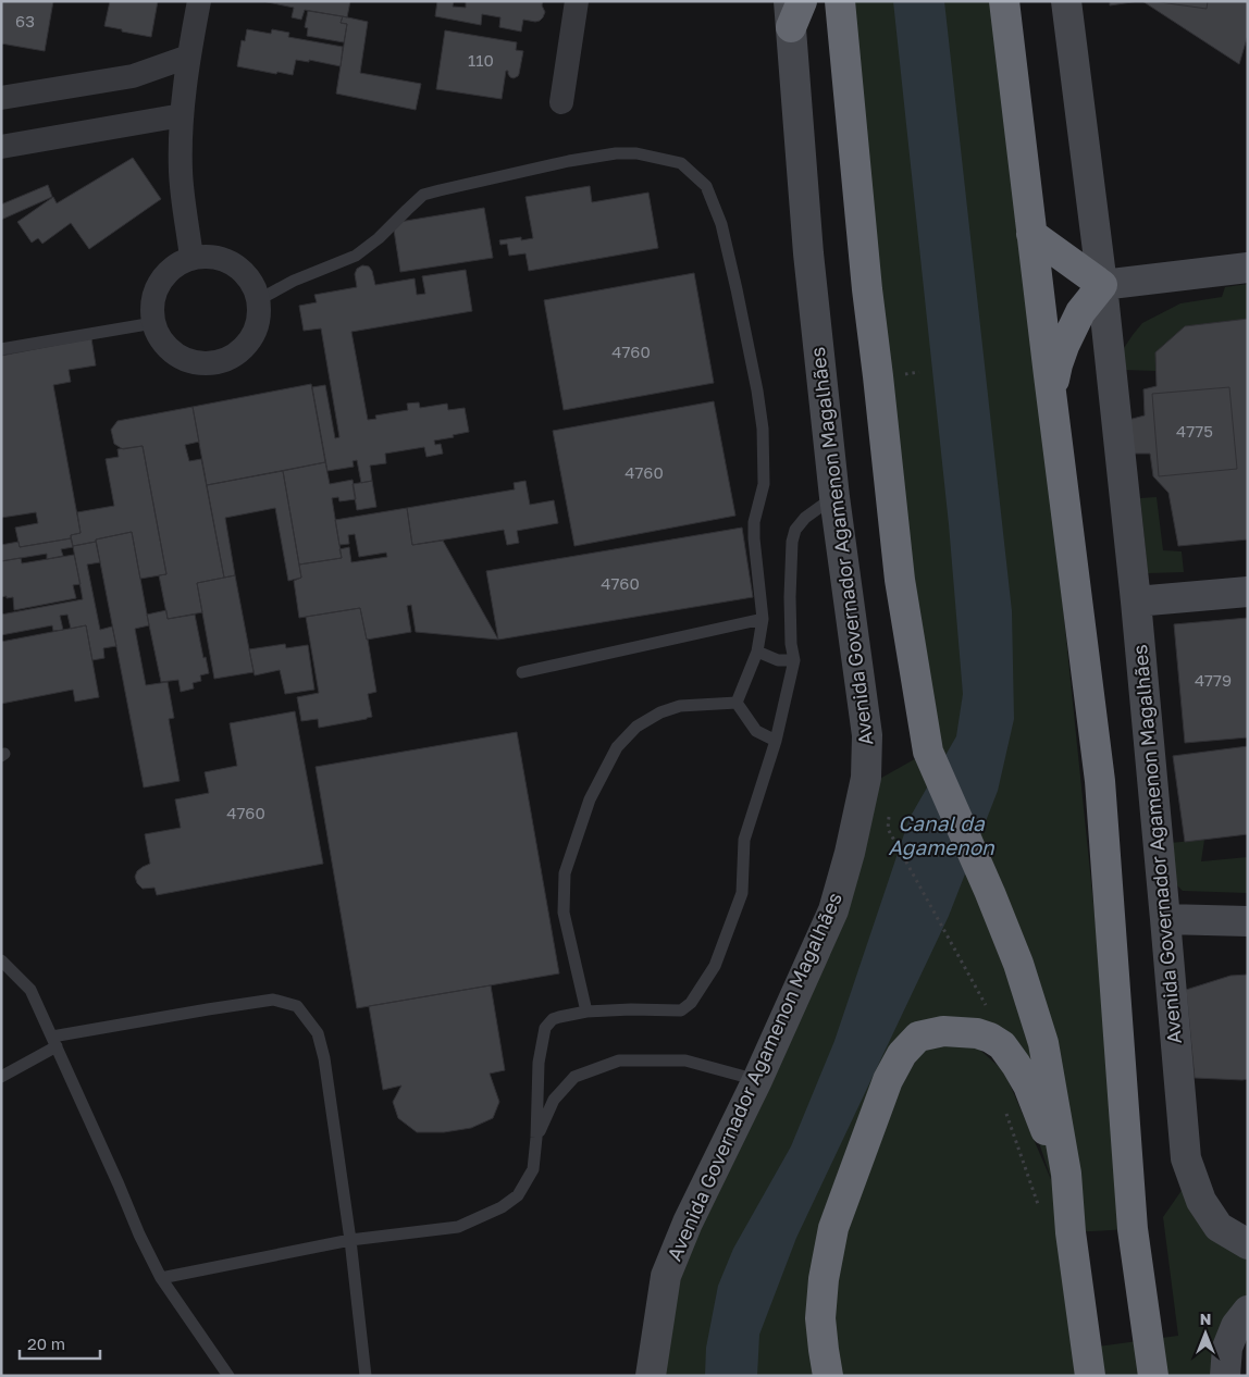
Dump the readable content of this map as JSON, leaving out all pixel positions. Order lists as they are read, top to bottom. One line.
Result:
{"streets":{"main road":["Avenida Governador Agamenon Magalhães"]},"water":["Canal da Agamenon"],"house_numbers":["63","110","4760","4775","4760","4760","4779","4760"],"scale_bar":"20 m","north":"top"}
